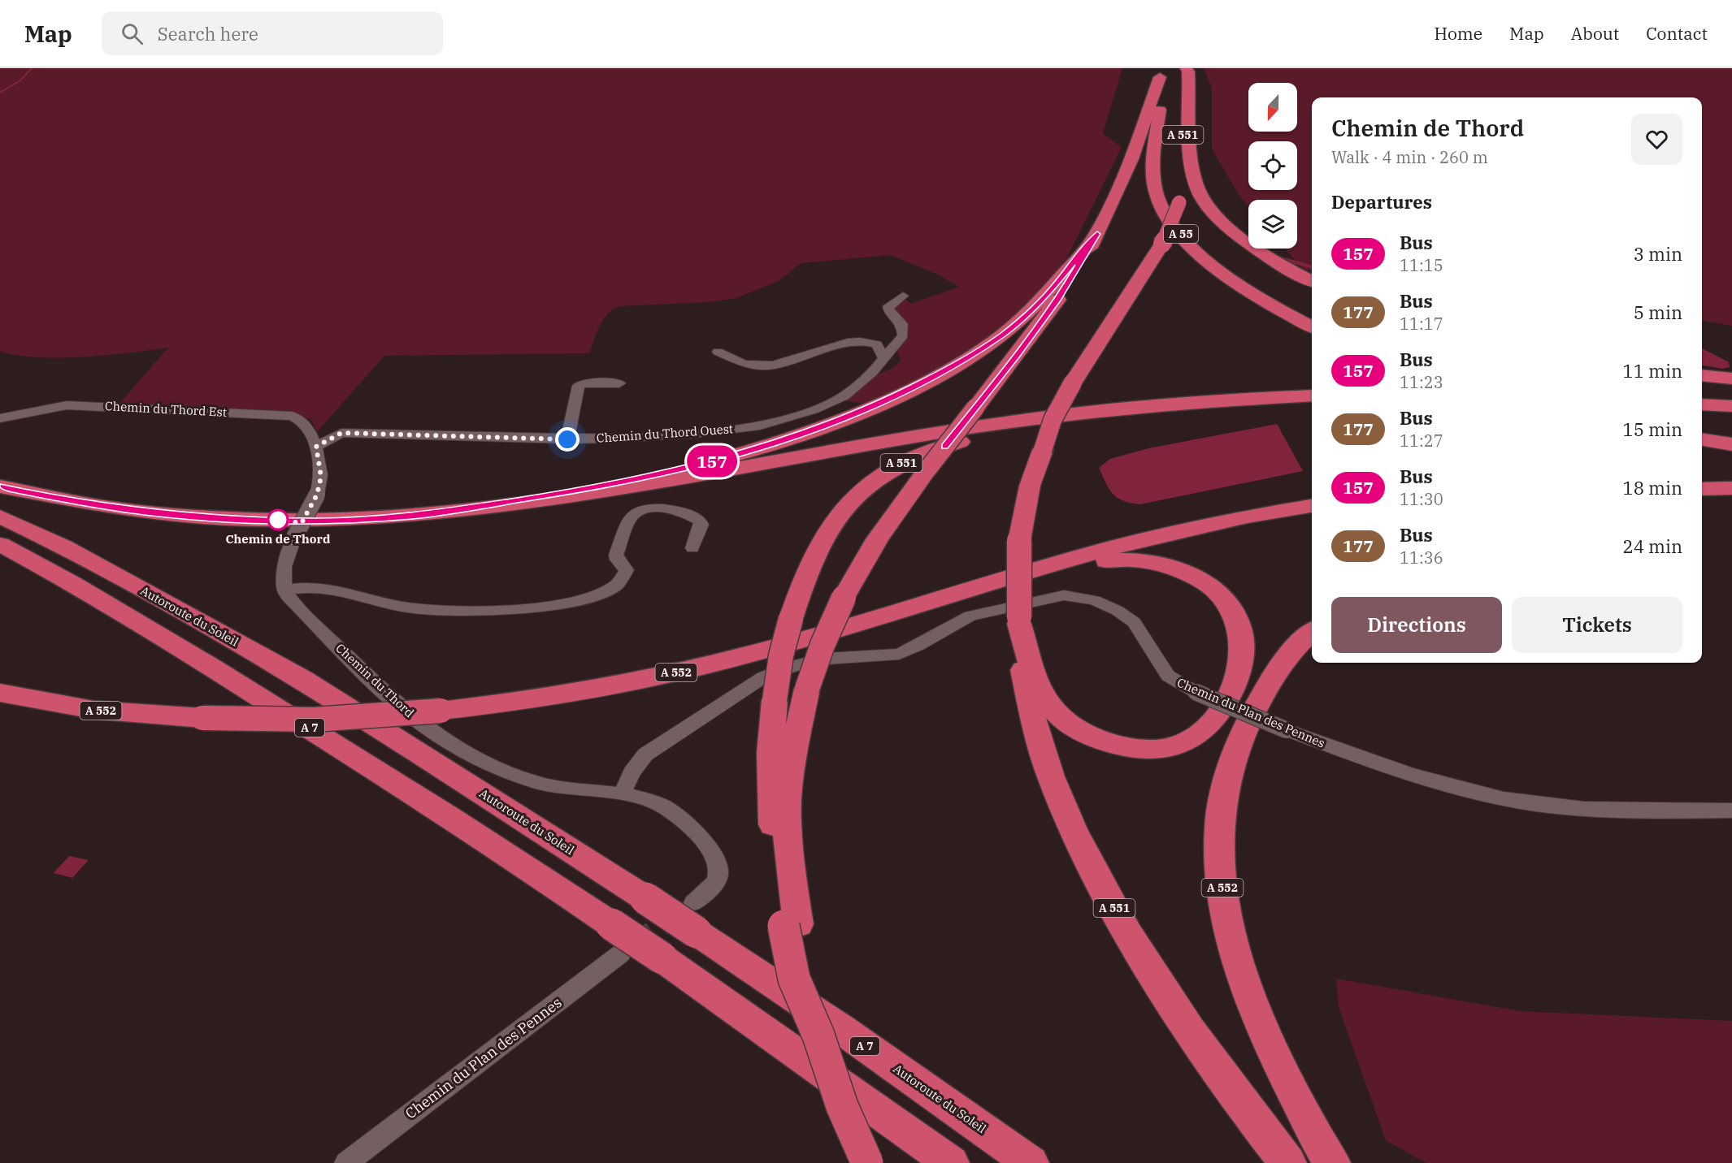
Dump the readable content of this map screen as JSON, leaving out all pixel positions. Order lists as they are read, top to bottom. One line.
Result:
{"streets":{"highway":["A 551","A 55","Autoroute du Soleil","A 552","A 7"],"street":["Chemin du Thord Est","Chemin du Thord Ouest","Chemin du Thord","Chemin du Plan des Pennes"]},"crossings":[["A 551","A 55"],["A 551","A 552"],["Chemin du Thord Est","Chemin du Thord Ouest"],["Chemin du Thord","Chemin du Plan des Pennes"]],"places":["Chemin de Thord"],"lines":["bus line 157"],"north":"bottom","page":{"header":"Map","search":"Search here","nav":["Home","Map","About","Contact"],"on_map":"157","heading":[["Chemin de Thord","Walk · 4 min · 260 m"],"Departures"],"list":[{"mark":"157","name":"Bus","note":"11:15","value":"3 min"},{"mark":"177","name":"Bus","note":"11:17","value":"5 min"},{"mark":"157","name":"Bus","note":"11:23","value":"11 min"},{"mark":"177","name":"Bus","note":"11:27","value":"15 min"},{"mark":"157","name":"Bus","note":"11:30","value":"18 min"},{"mark":"177","name":"Bus","note":"11:36","value":"24 min"}],"buttons":["Directions","Tickets"]}}
